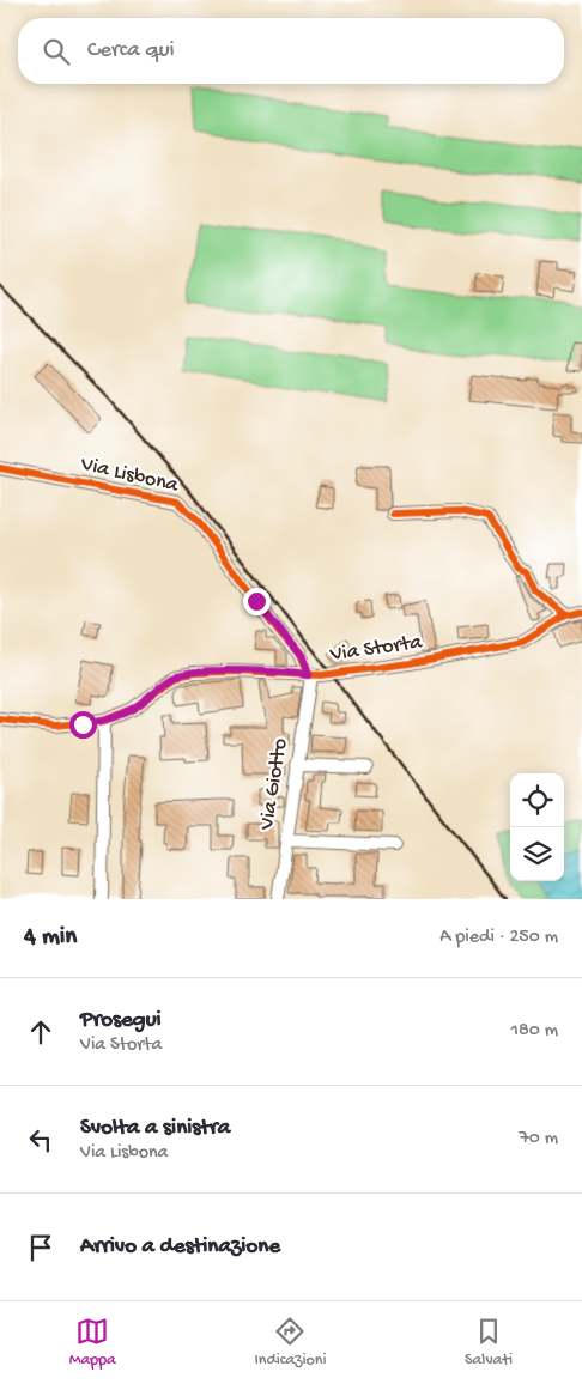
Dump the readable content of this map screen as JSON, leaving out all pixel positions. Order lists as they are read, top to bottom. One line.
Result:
{"streets":{"street":["Via Lisbona","Via Storta","Via Giotto"]},"crossings":[["Via Lisbona","Via Storta"],["Via Lisbona","Via Giotto"],["Via Storta","Via Giotto"]],"page":{"search":"Cerca qui","heading":["4 min","A piedi · 250 m"],"list":[["Prosegui","Via Storta","180 m"],["Svolta a sinistra","Via Lisbona","70 m"],"Arrivo a destinazione"],"nav":["Mappa","Indicazioni","Salvati"]}}
